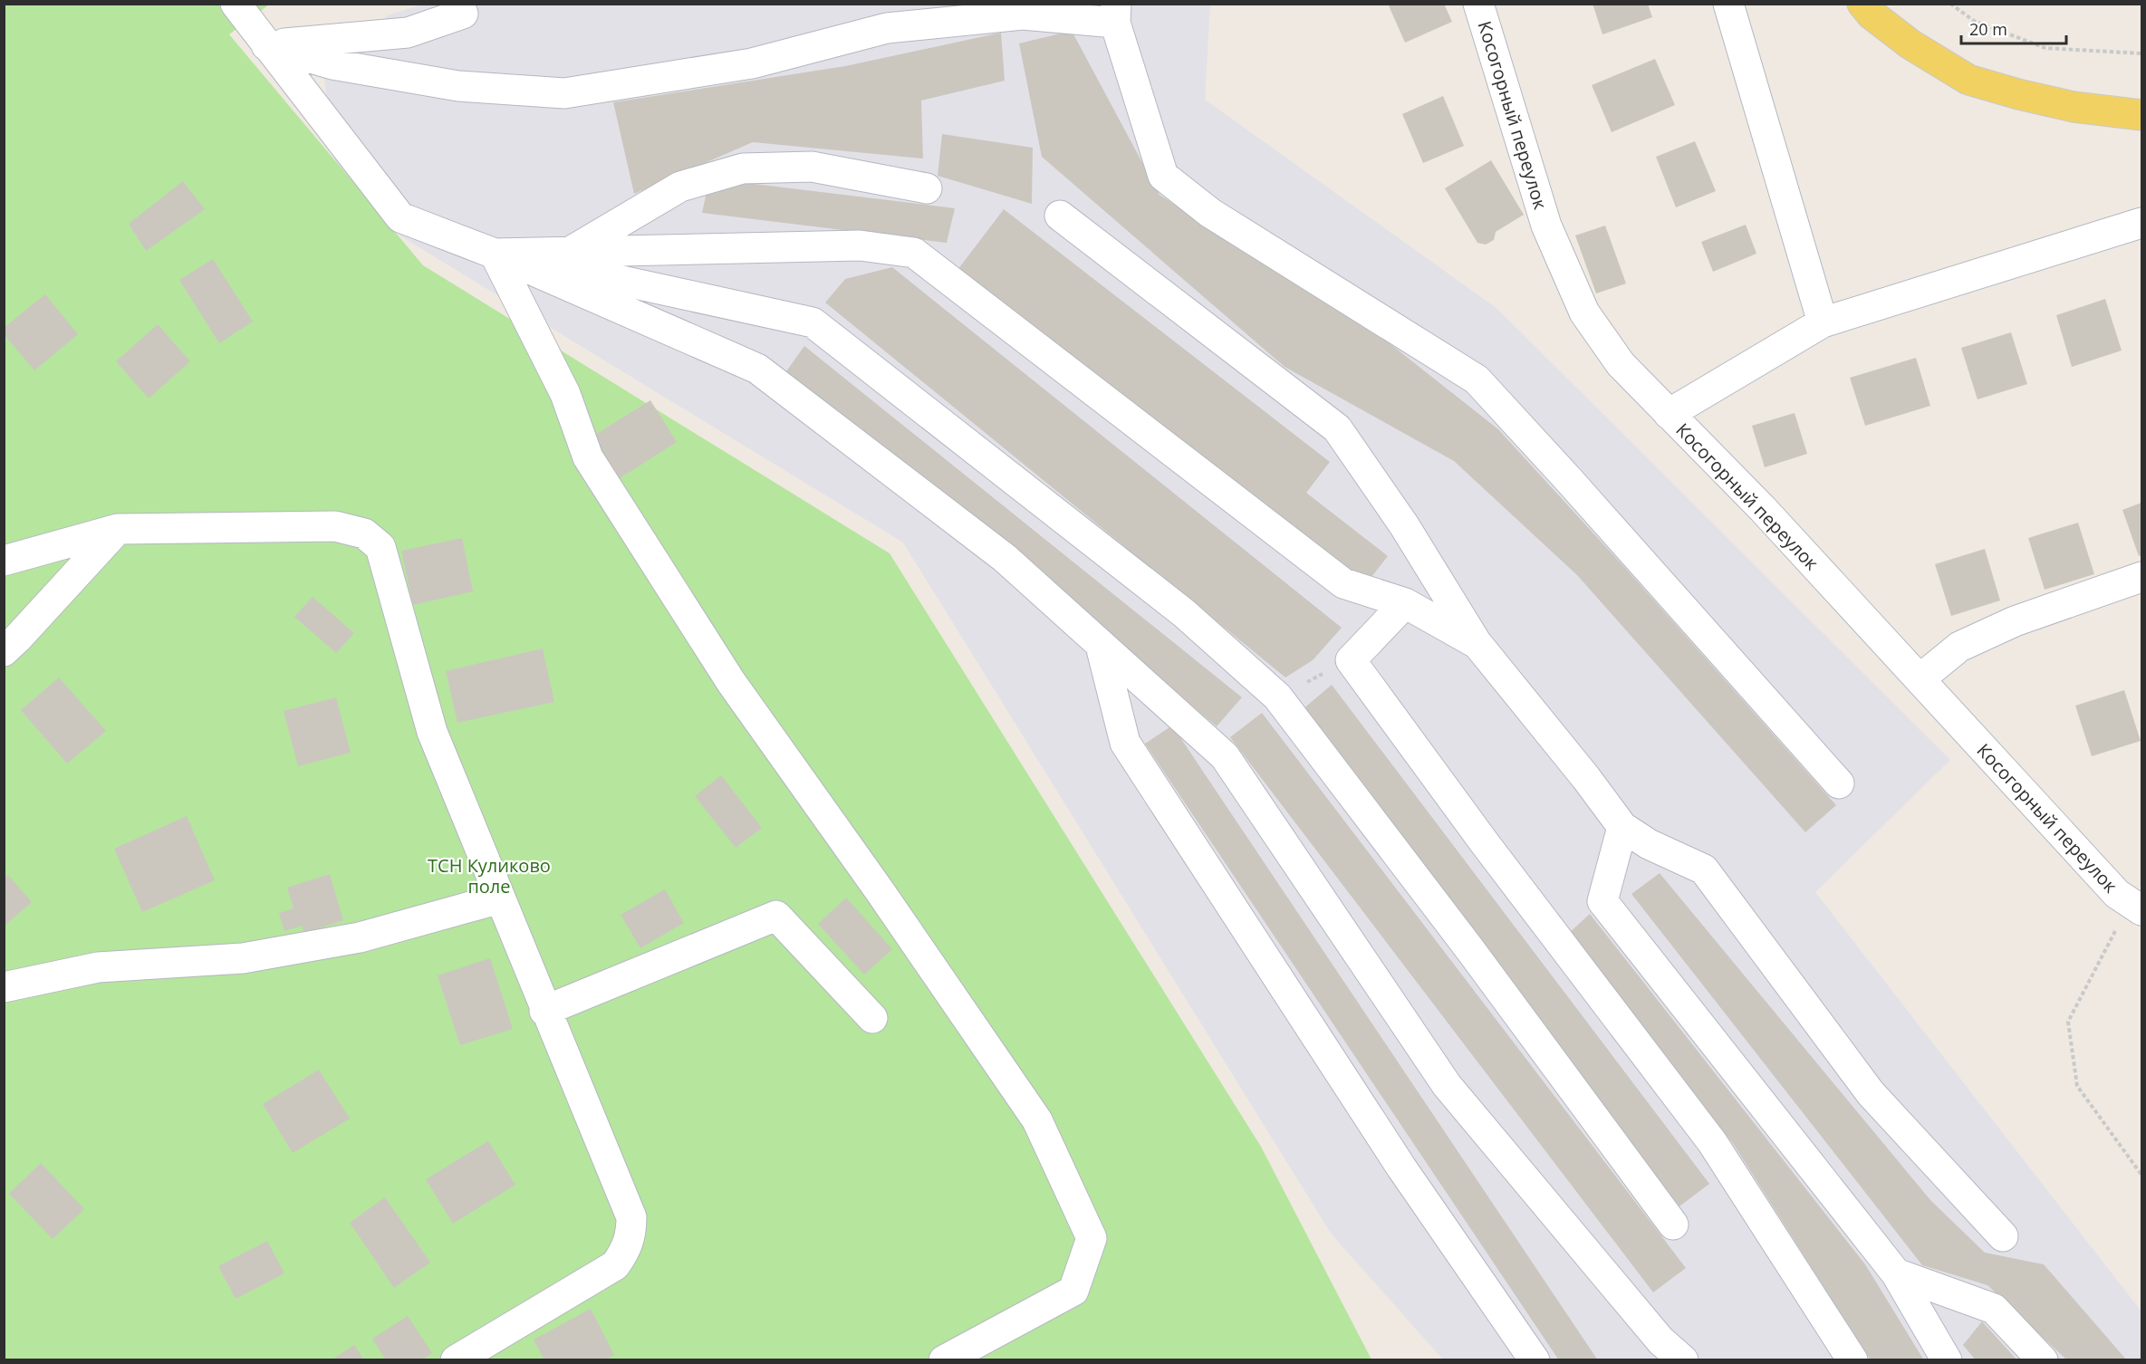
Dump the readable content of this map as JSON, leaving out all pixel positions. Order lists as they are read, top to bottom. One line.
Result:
{"streets":{"street":["Косогорный переулок"]},"parks":["ТСН Куликово поле"],"scale_bar":"20 m"}
